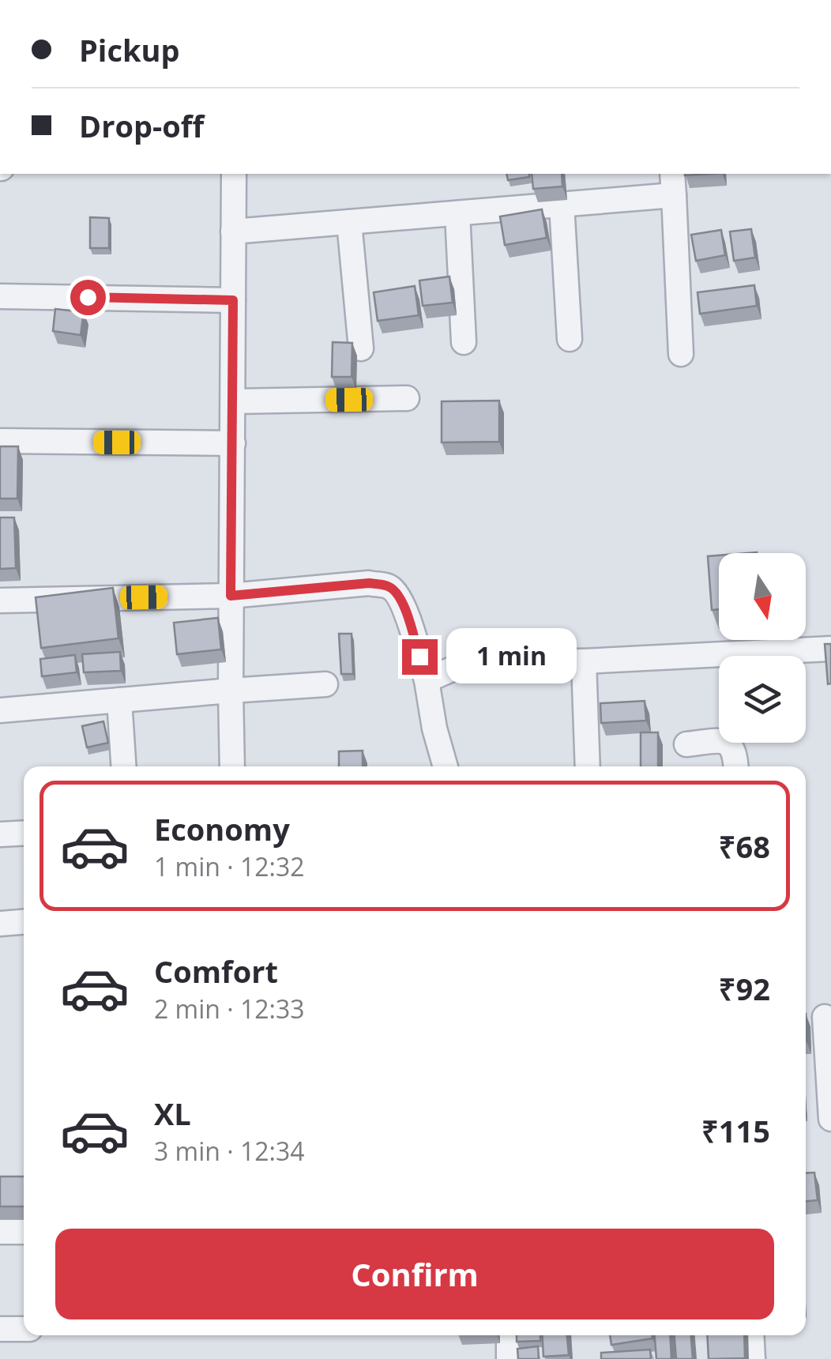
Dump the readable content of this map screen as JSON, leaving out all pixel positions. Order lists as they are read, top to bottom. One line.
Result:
{"north":"bottom","page":{"banner":["Pickup","Drop-off"],"bubble":"1 min","list":[{"name":"Economy","note":"1 min · 12:32","value":"₹68"},{"name":"Comfort","note":"2 min · 12:33","value":"₹92"},{"name":"XL","note":"3 min · 12:34","value":"₹115"}],"buttons":"Confirm"}}
